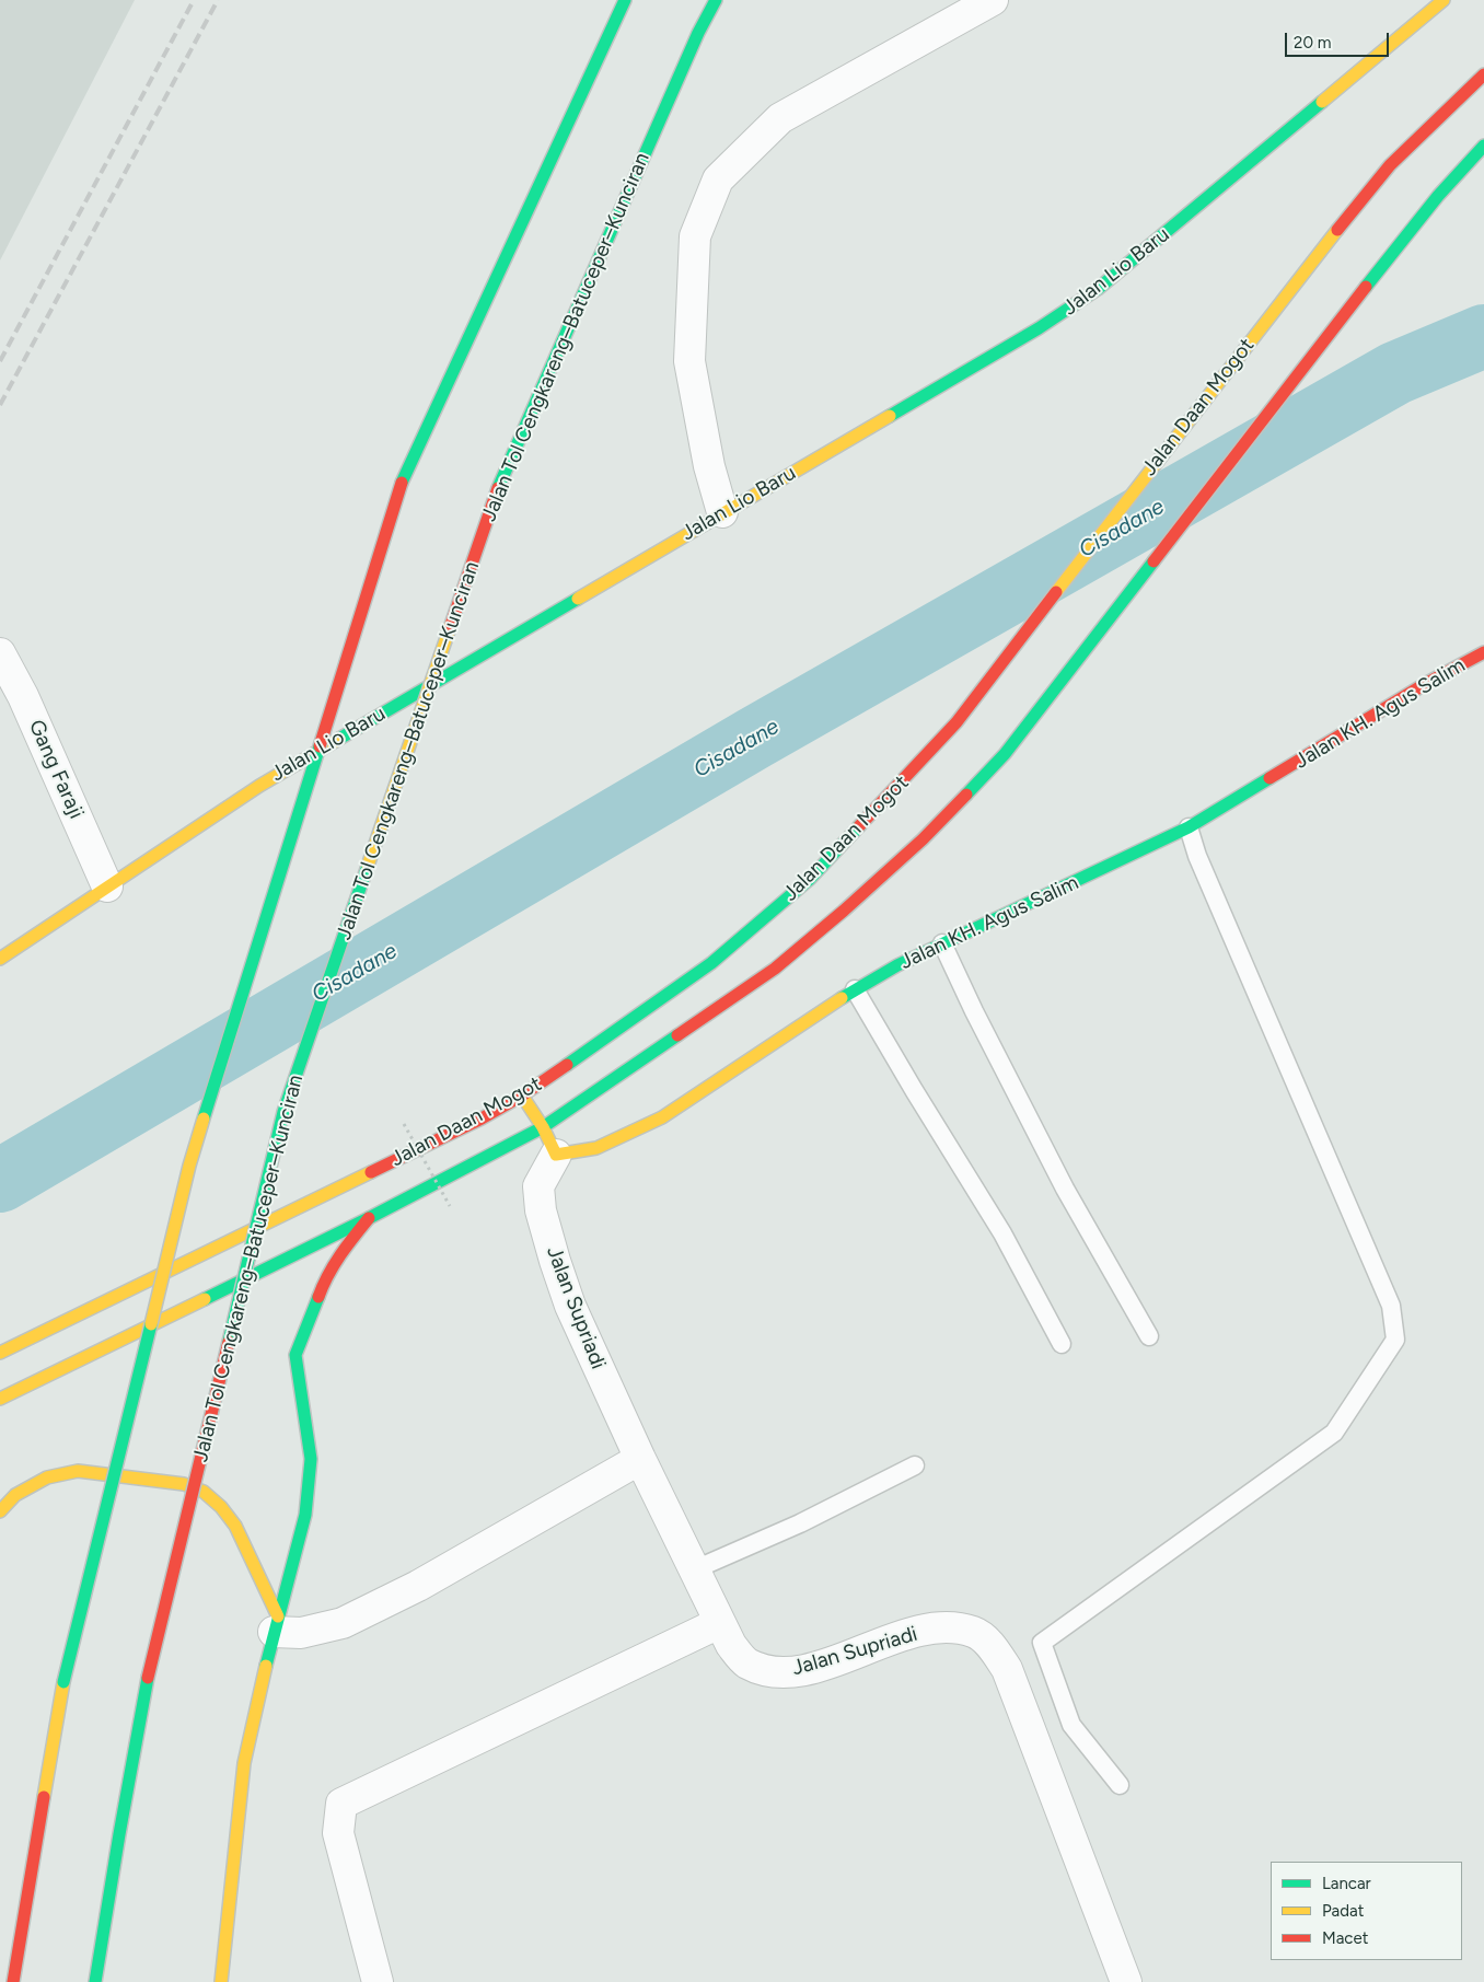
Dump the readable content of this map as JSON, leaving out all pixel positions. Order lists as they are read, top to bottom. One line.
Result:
{"streets":{"main road":["Jalan Lio Baru","Jalan Tol Cengkareng–Batuceper–Kunciran","Jalan Daan Mogot","Jalan KH. Agus Salim"],"street":["Gang Faraji","Jalan Supriadi"]},"crossings":[["Jalan Lio Baru","Gang Faraji"],["Jalan KH. Agus Salim","Jalan Supriadi"]],"water":["Cisadane"],"legend":["Lancar","Padat","Macet"],"scale_bar":"20 m"}
